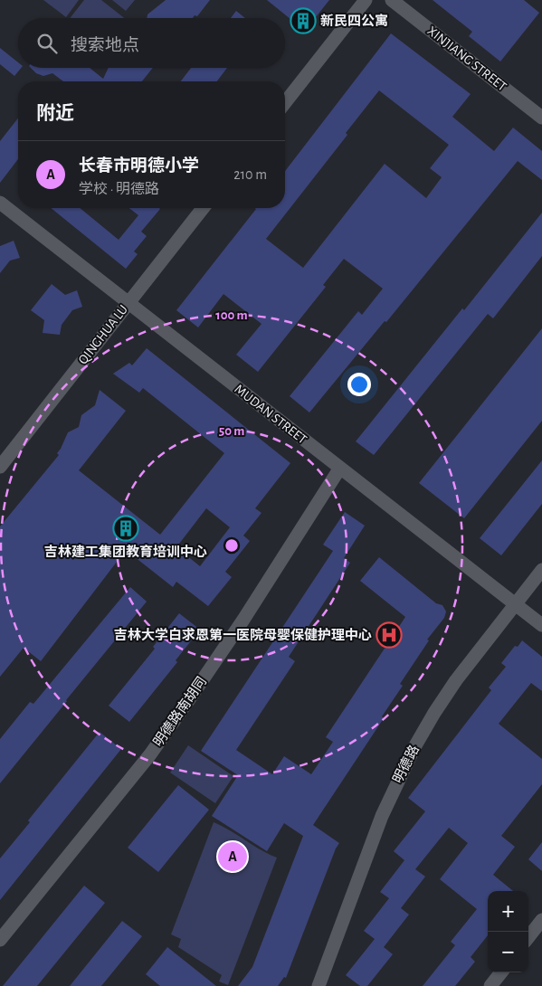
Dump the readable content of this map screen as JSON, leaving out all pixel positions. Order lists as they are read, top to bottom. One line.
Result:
{"streets":{"street":["XINJIANG STREET","QINGHUA LU","MUDAN STREET","明德路南胡同","明德路"]},"crossings":[["QINGHUA LU","MUDAN STREET"],["MUDAN STREET","明德路南胡同"],["MUDAN STREET","明德路"]],"places":{"building":["新民四公寓","吉林建工集团教育培训中心"],"hospital":["吉林大学白求恩第一医院母婴保健护理中心"]},"page":{"search":"搜索地点","heading":"附近","list":[{"mark":"A","name":"长春市明德小学","note":"学校 · 明德路","value":"210 m"}],"pins":"A","map_buttons":["+","−"]},"rings":["100 m","50 m"]}
